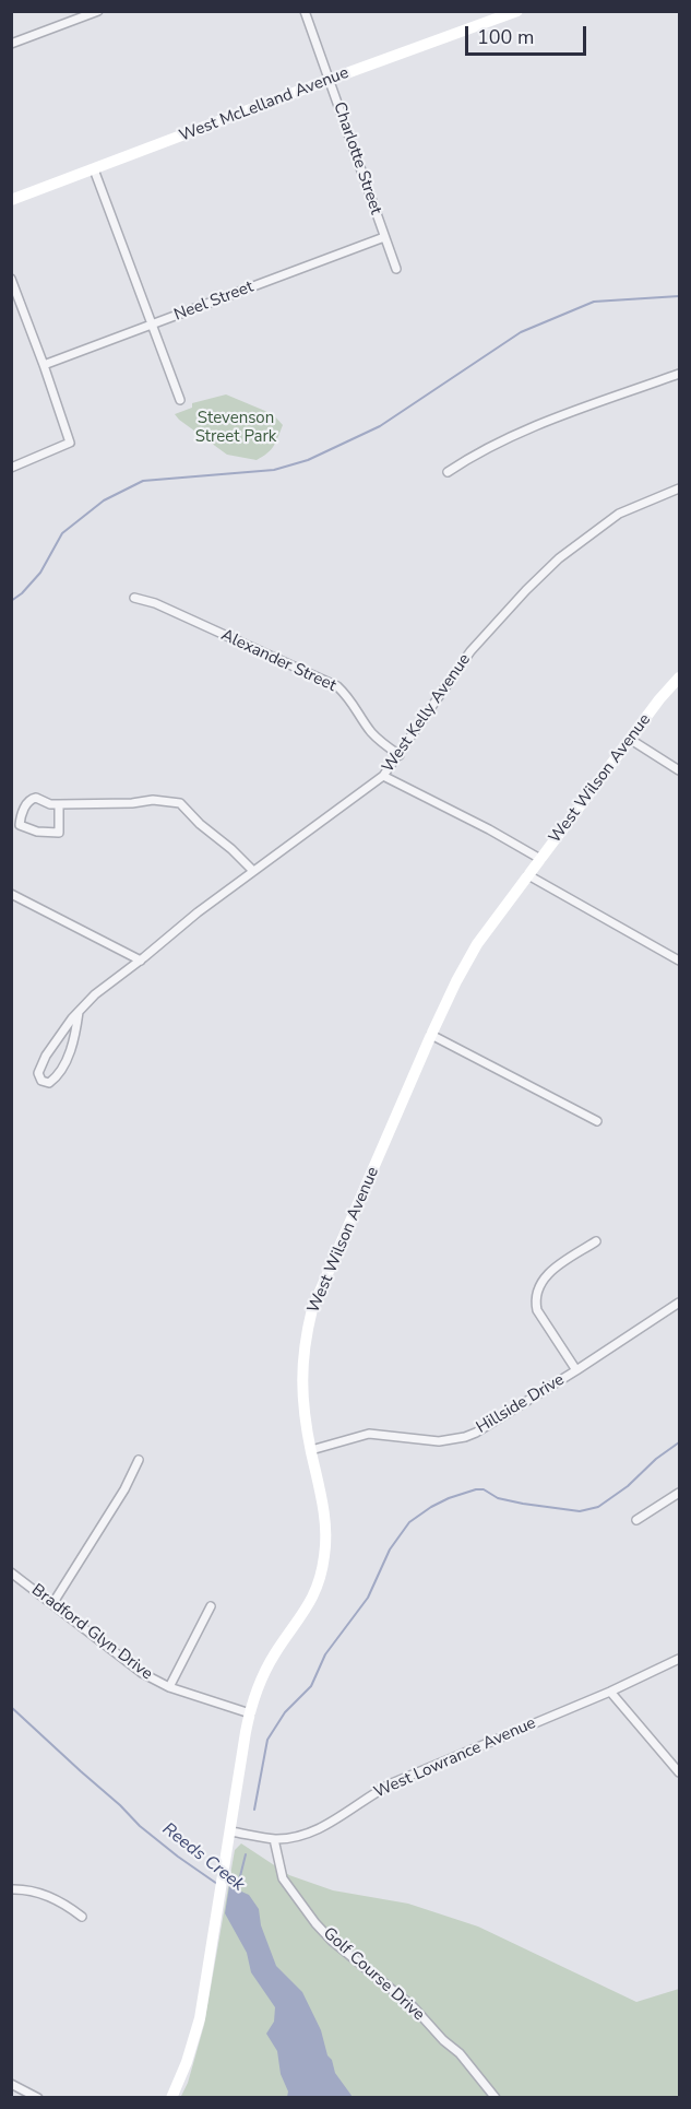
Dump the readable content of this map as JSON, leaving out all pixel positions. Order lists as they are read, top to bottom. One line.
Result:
{"streets":{"street":["West McLelland Avenue","Charlotte Street","Neel Street","Alexander Street","West Kelly Avenue","West Wilson Avenue","Hillside Drive","Bradford Glyn Drive","West Lowrance Avenue","Golf Course Drive"]},"crossings":[["West McLelland Avenue","Charlotte Street"],["Charlotte Street","Neel Street"],["Alexander Street","West Kelly Avenue"],["West Wilson Avenue","Hillside Drive"],["West Wilson Avenue","Bradford Glyn Drive"],["West Wilson Avenue","West Lowrance Avenue"],["West Lowrance Avenue","Golf Course Drive"]],"water":["Reeds Creek"],"parks":["Stevenson Street Park"],"scale_bar":"100 m"}
